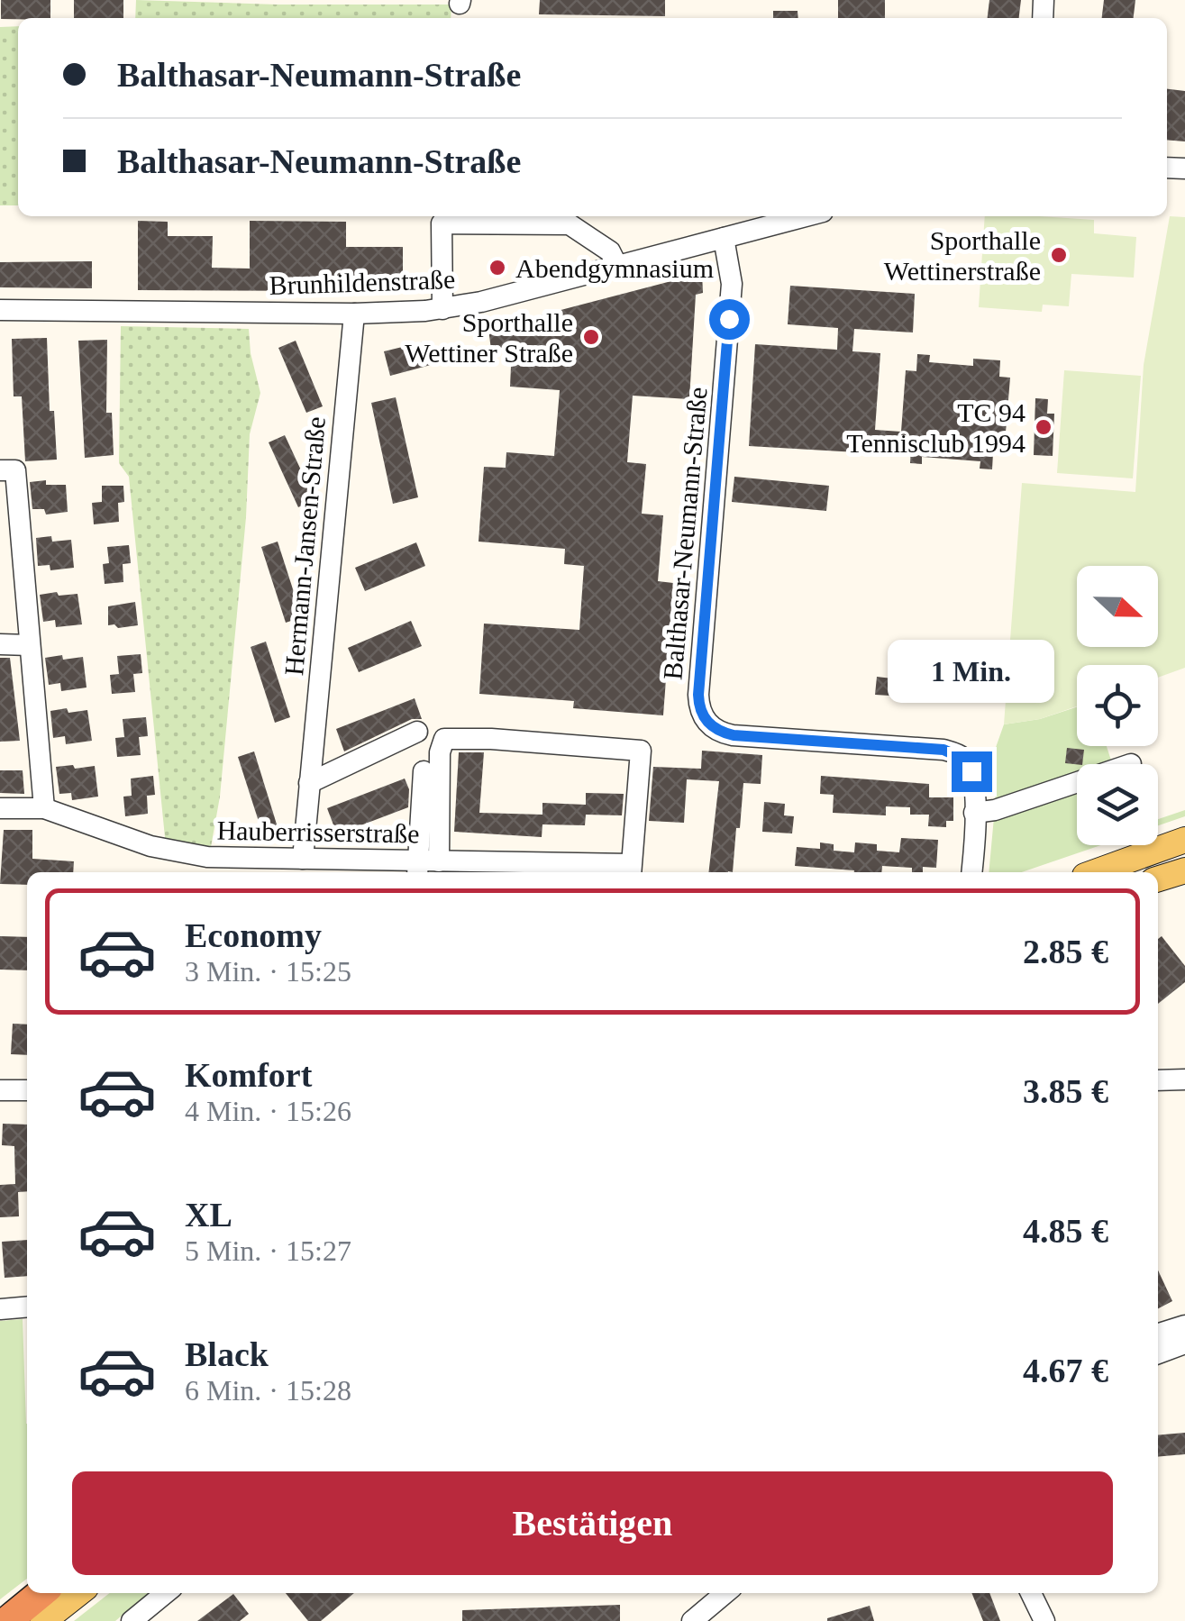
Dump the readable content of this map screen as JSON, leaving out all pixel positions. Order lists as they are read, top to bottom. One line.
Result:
{"streets":{"street":["Brunhildenstraße","Balthasar-Neumann-Straße","Hermann-Jansen-Straße","Hauberrisserstraße"]},"crossings":[["Brunhildenstraße","Balthasar-Neumann-Straße"],["Brunhildenstraße","Hermann-Jansen-Straße"],["Hermann-Jansen-Straße","Hauberrisserstraße"]],"places":["Sporthalle Wettinerstraße","Abendgymnasium","Sporthalle Wettiner Straße","TC 94 Tennisclub 1994"],"north":"right","page":{"banner":["Balthasar-Neumann-Straße","Balthasar-Neumann-Straße"],"bubble":"1 Min.","list":[{"name":"Economy","note":"3 Min. · 15:25","value":"2.85 €"},{"name":"Komfort","note":"4 Min. · 15:26","value":"3.85 €"},{"name":"XL","note":"5 Min. · 15:27","value":"4.85 €"},{"name":"Black","note":"6 Min. · 15:28","value":"4.67 €"}],"buttons":"Bestätigen"}}
